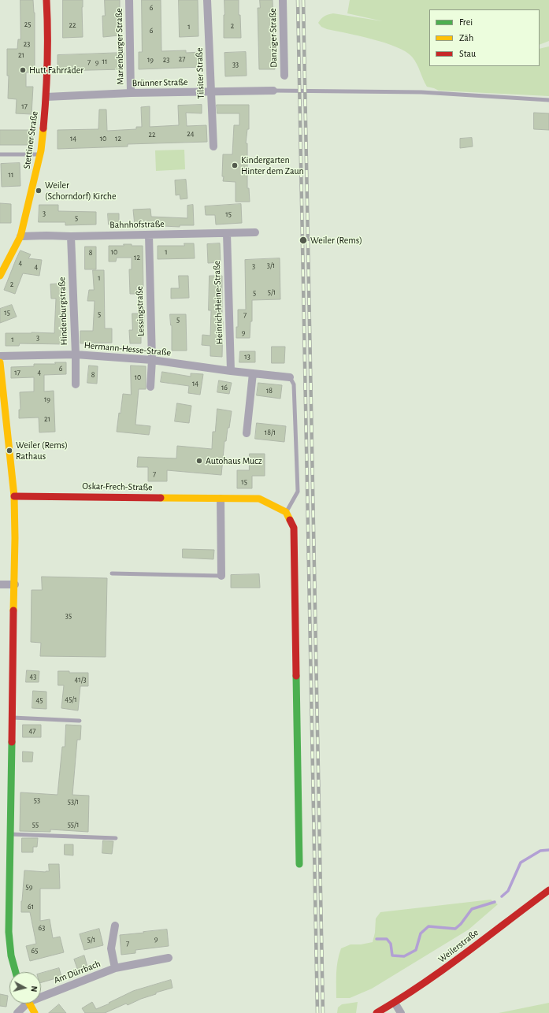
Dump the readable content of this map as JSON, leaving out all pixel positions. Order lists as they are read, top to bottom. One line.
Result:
{"streets":{"street":["Danziger Straße","Marienburger Straße","Tilsiter Straße","Brünner Straße","Stettiner Straße","Bahnhofstraße","Heinrich-Heine-Straße","Hindenburgstraße","Lessingstraße","Hermann-Hesse-Straße","Oskar-Frech-Straße","Weilerstraße","Am Dürrbach"]},"crossings":[["Marienburger Straße","Brünner Straße"],["Tilsiter Straße","Brünner Straße"],["Brünner Straße","Stettiner Straße"],["Stettiner Straße","Bahnhofstraße"],["Bahnhofstraße","Heinrich-Heine-Straße"],["Bahnhofstraße","Hindenburgstraße"],["Bahnhofstraße","Lessingstraße"],["Heinrich-Heine-Straße","Hermann-Hesse-Straße"],["Hindenburgstraße","Hermann-Hesse-Straße"],["Lessingstraße","Hermann-Hesse-Straße"]],"places":["Hutt Fahrräder","Kindergarten Hinter dem Zaun","Weiler (Schorndorf) Kirche","Weiler (Rems)","Weiler (Rems) Rathaus","Autohaus Mucz"],"house_numbers":["6","25","22","2","1","6","23","21","27","19","23","11","7","9","33","17","24","22","14","10","12","11","3","15","5","10","1","8","12","4","3/1","3","4","1","2","5/1","5","15","5","7","5","9","3","1","13","6","17","4","8","10","14","16","18","19","21","18/1","7","15","35","43","41/3","45/1","45","47","53","53/1","55","55/1","59","61","63","9","5/1","7","65"],"legend":["Frei","Zäh","Stau"],"north":"right"}
